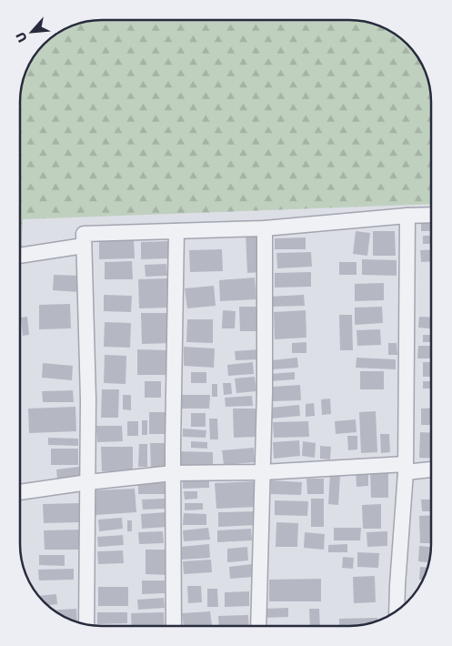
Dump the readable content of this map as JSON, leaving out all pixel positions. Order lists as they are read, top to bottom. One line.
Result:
{"north":"bottom left"}
